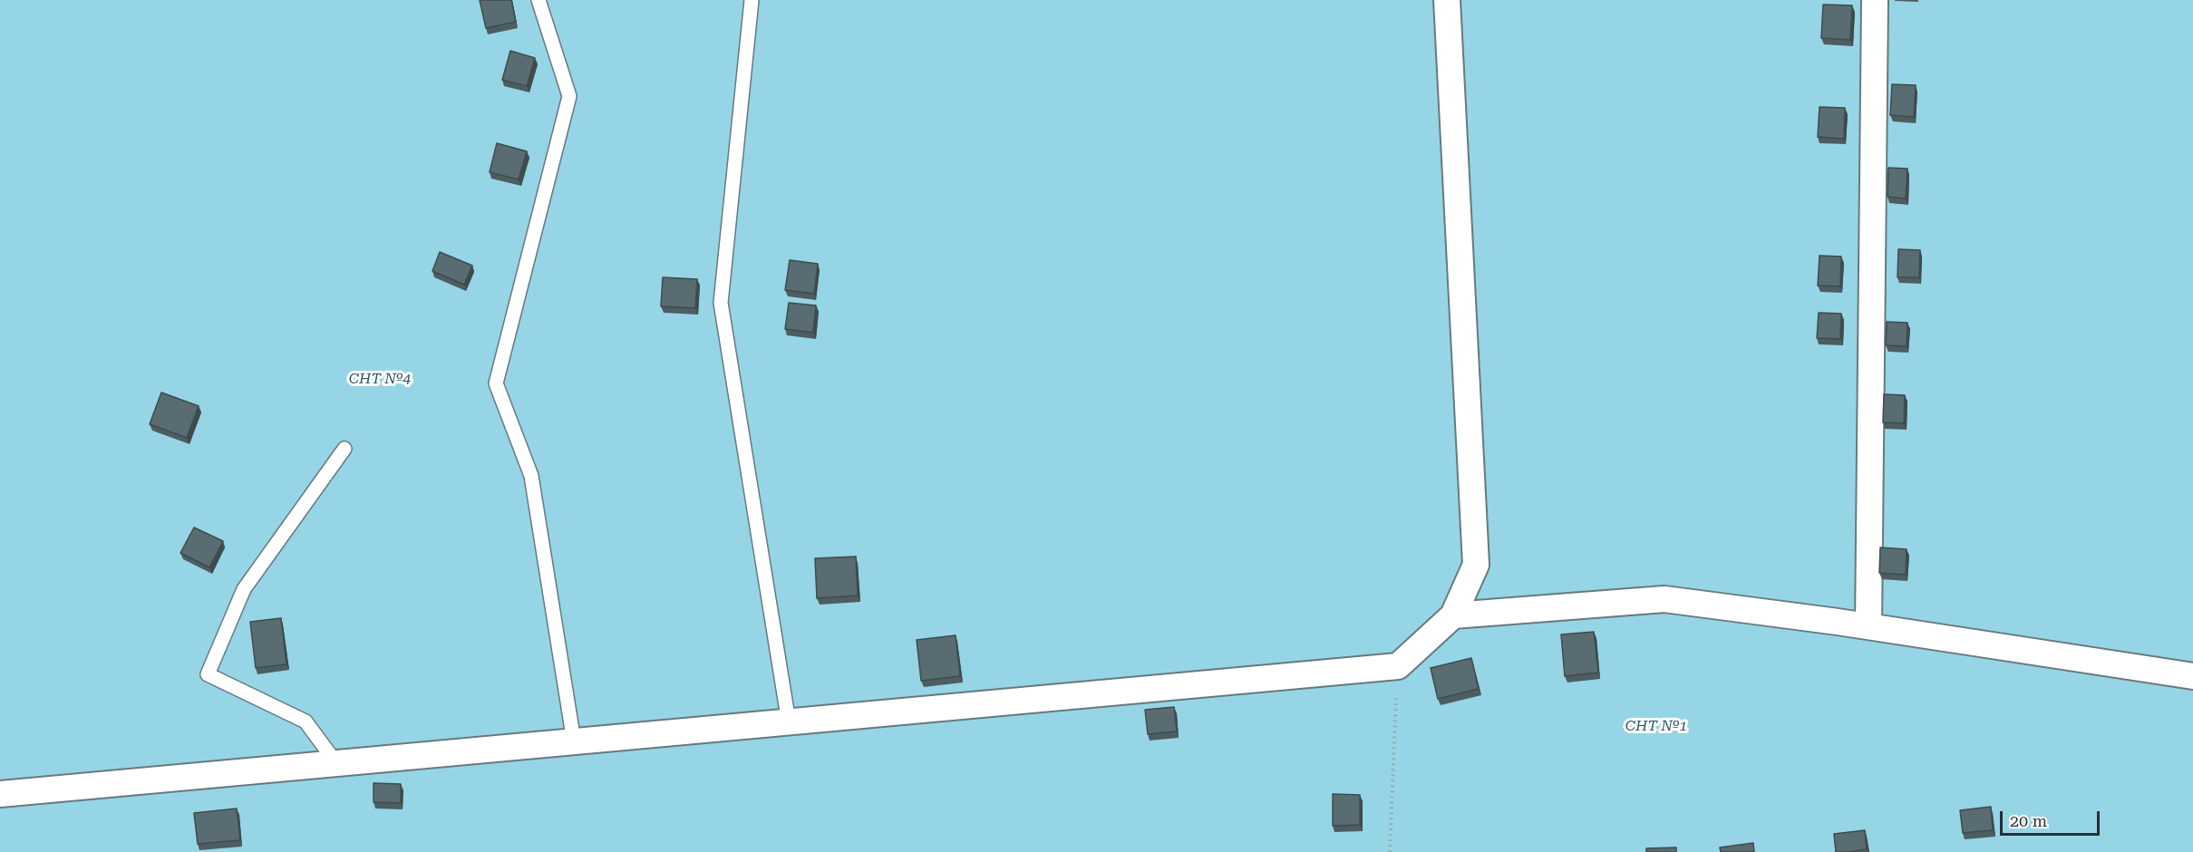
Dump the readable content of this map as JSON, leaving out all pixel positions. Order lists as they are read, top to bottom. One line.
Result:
{"parks":["СНТ №4","СНТ №1"],"scale_bar":"20 m"}
